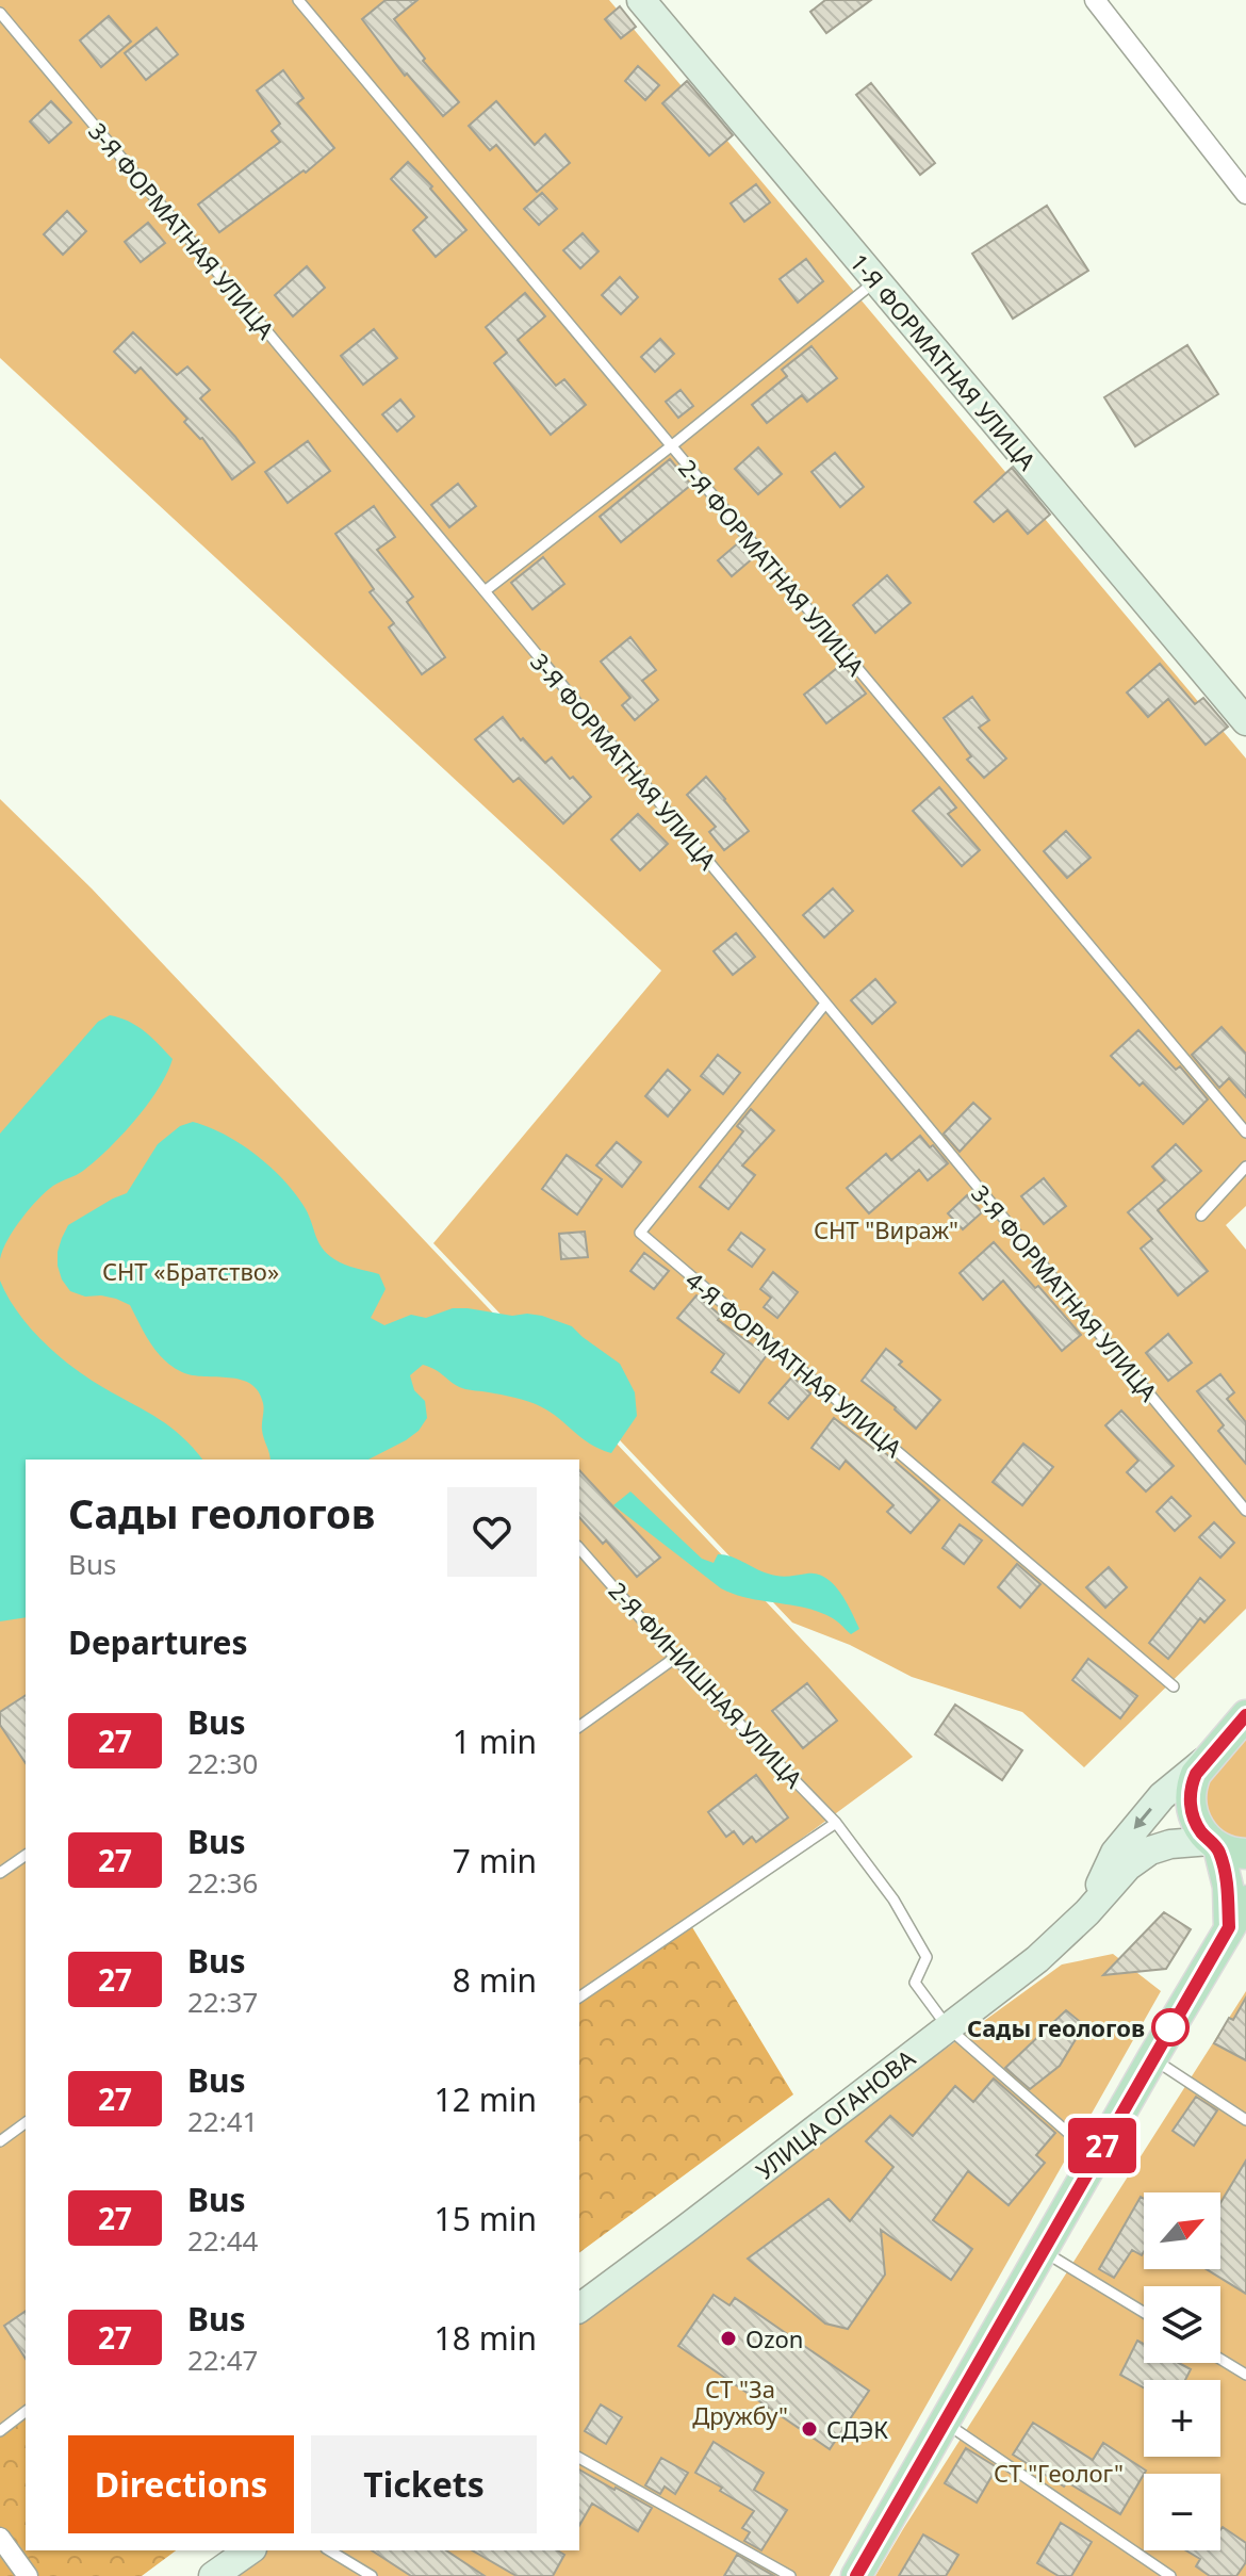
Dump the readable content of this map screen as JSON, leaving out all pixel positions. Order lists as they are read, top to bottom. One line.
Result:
{"streets":{"main road":["1-Я ФОРМАТНАЯ УЛИЦА","УЛИЦА ОГАНОВА"],"lane":["3-Я ФОРМАТНАЯ УЛИЦА","2-Я ФОРМАТНАЯ УЛИЦА","4-Я ФОРМАТНАЯ УЛИЦА","2-Я ФИНИШНАЯ УЛИЦА"]},"crossings":[["3-Я ФОРМАТНАЯ УЛИЦА","4-Я ФОРМАТНАЯ УЛИЦА"],["2-Я ФИНИШНАЯ УЛИЦА","УЛИЦА ОГАНОВА"]],"parks":["СНТ \"Вираж\"","СНТ «Братство»","СТ \"За Дружбу\"","СТ \"Геолог\""],"places":["Сады геологов","Ozon","СДЭК"],"lines":["bus line 27"],"north":"top right","page":{"on_map":"27","heading":[["Сады геологов","Bus"],"Departures"],"list":[{"mark":"27","name":"Bus","note":"22:30","value":"1 min"},{"mark":"27","name":"Bus","note":"22:36","value":"7 min"},{"mark":"27","name":"Bus","note":"22:37","value":"8 min"},{"mark":"27","name":"Bus","note":"22:41","value":"12 min"},{"mark":"27","name":"Bus","note":"22:44","value":"15 min"},{"mark":"27","name":"Bus","note":"22:47","value":"18 min"}],"map_buttons":["+","−"],"buttons":["Directions","Tickets"]}}
